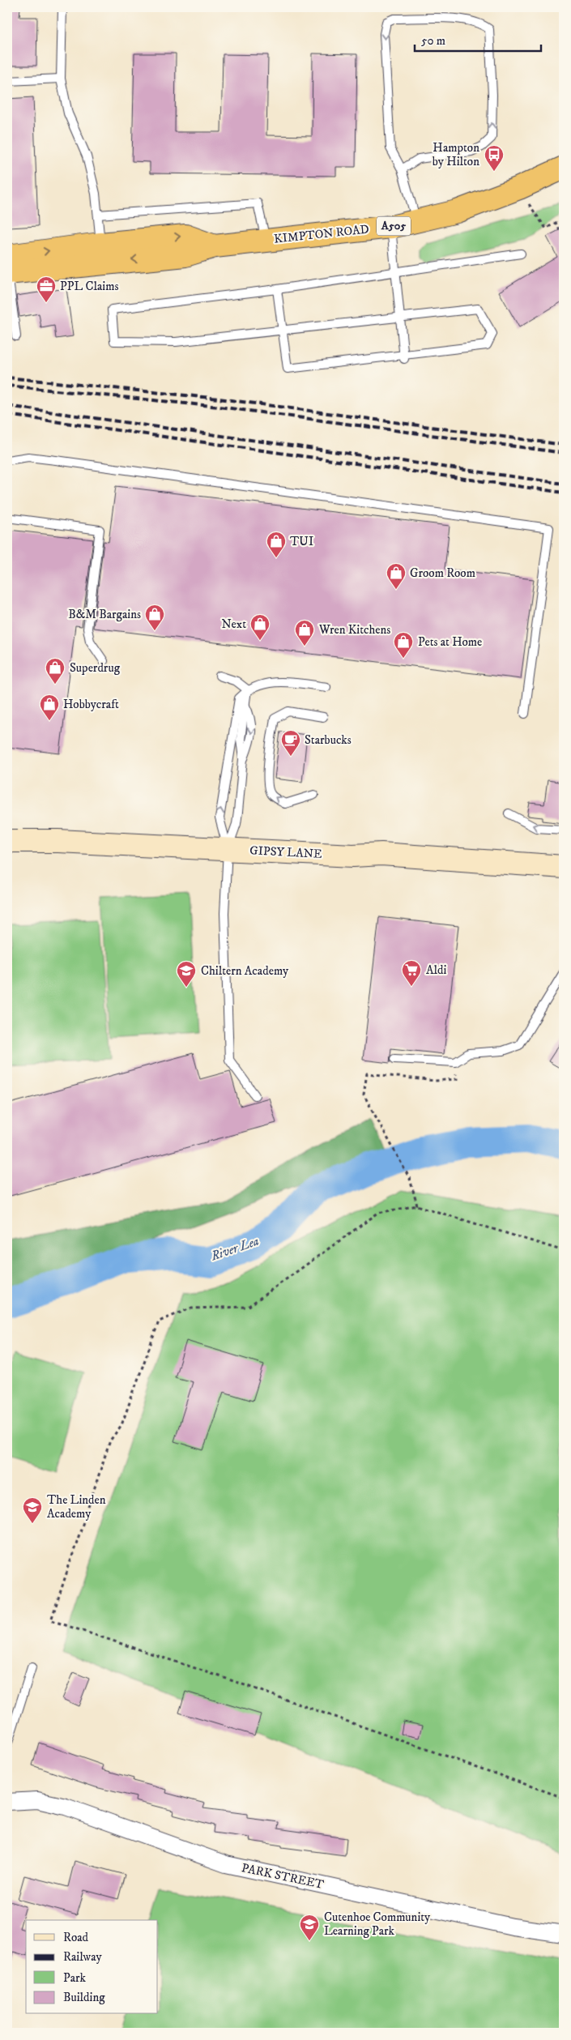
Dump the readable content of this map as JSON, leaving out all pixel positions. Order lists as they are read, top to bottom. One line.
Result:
{"streets":{"highway":["A505","KIMPTON ROAD"],"main road":["GIPSY LANE"],"street":["PARK STREET"]},"water":["River Lea"],"places":{"bus stop":["Hampton by Hilton"],"office":["PPL Claims"],"shop":["TUI","Groom Room","B&M Bargains","Next","Wren Kitchens","Pets at Home","Superdrug","Hobbycraft"],"cafe":["Starbucks"],"supermarket":["Aldi"],"school or university":["Chiltern Academy","The Linden Academy","Cutenhoe Community Learning Park"]},"legend":["Road","Railway","Park","Building"],"scale_bar":"50 m"}
